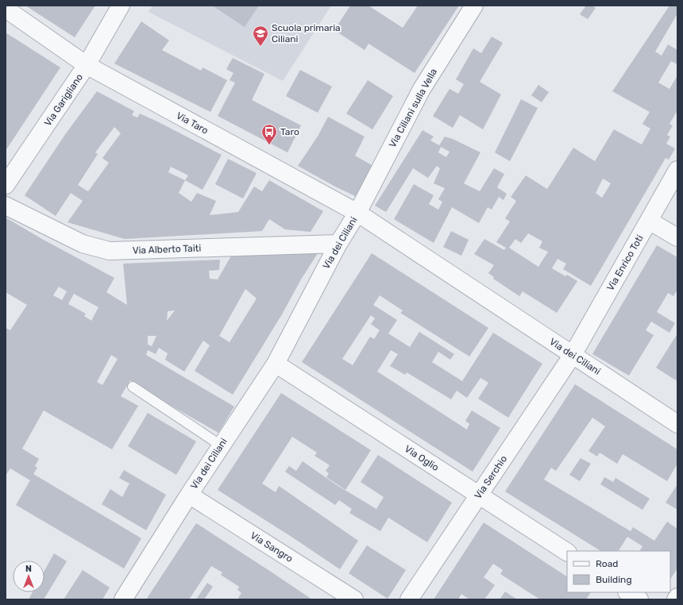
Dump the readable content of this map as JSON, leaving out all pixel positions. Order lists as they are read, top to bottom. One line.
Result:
{"streets":{"street":["Via Garigliano","Via Ciliani sulla Vella","Via Taro","Via dei Ciliani","Via Alberto Taiti","Via Enrico Toti","Via Oglio","Via Serchio","Via Sangro"]},"crossings":[["Via Garigliano","Via Taro"],["Via Ciliani sulla Vella","Via Taro"],["Via Ciliani sulla Vella","Via dei Ciliani"],["Via Taro","Via dei Ciliani"],["Via dei Ciliani","Via Alberto Taiti"],["Via dei Ciliani","Via Enrico Toti"],["Via dei Ciliani","Via Oglio"],["Via dei Ciliani","Via Serchio"],["Via dei Ciliani","Via Sangro"],["Via Enrico Toti","Via Serchio"],["Via Oglio","Via Serchio"]],"places":{"school or university":["Scuola primaria Ciliani"],"bus stop":["Taro"]},"legend":["Road","Building"],"north":"top"}
